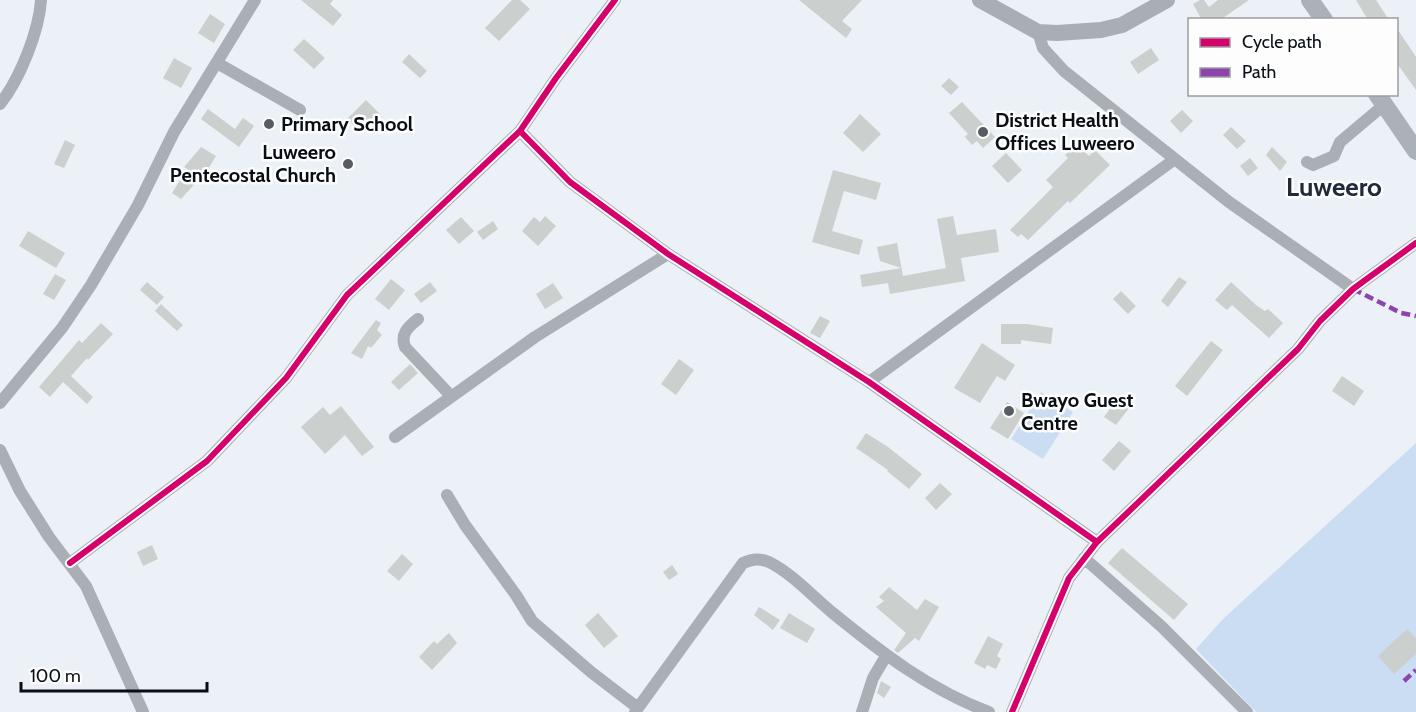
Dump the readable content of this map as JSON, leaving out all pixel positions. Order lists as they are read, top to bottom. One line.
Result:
{"districts":["Luweero"],"places":["Primary School","District Health Offices Luweero","Luweero Pentecostal Church","Bwayo Guest Centre"],"legend":["Cycle path","Path"],"scale_bar":"100 m"}
